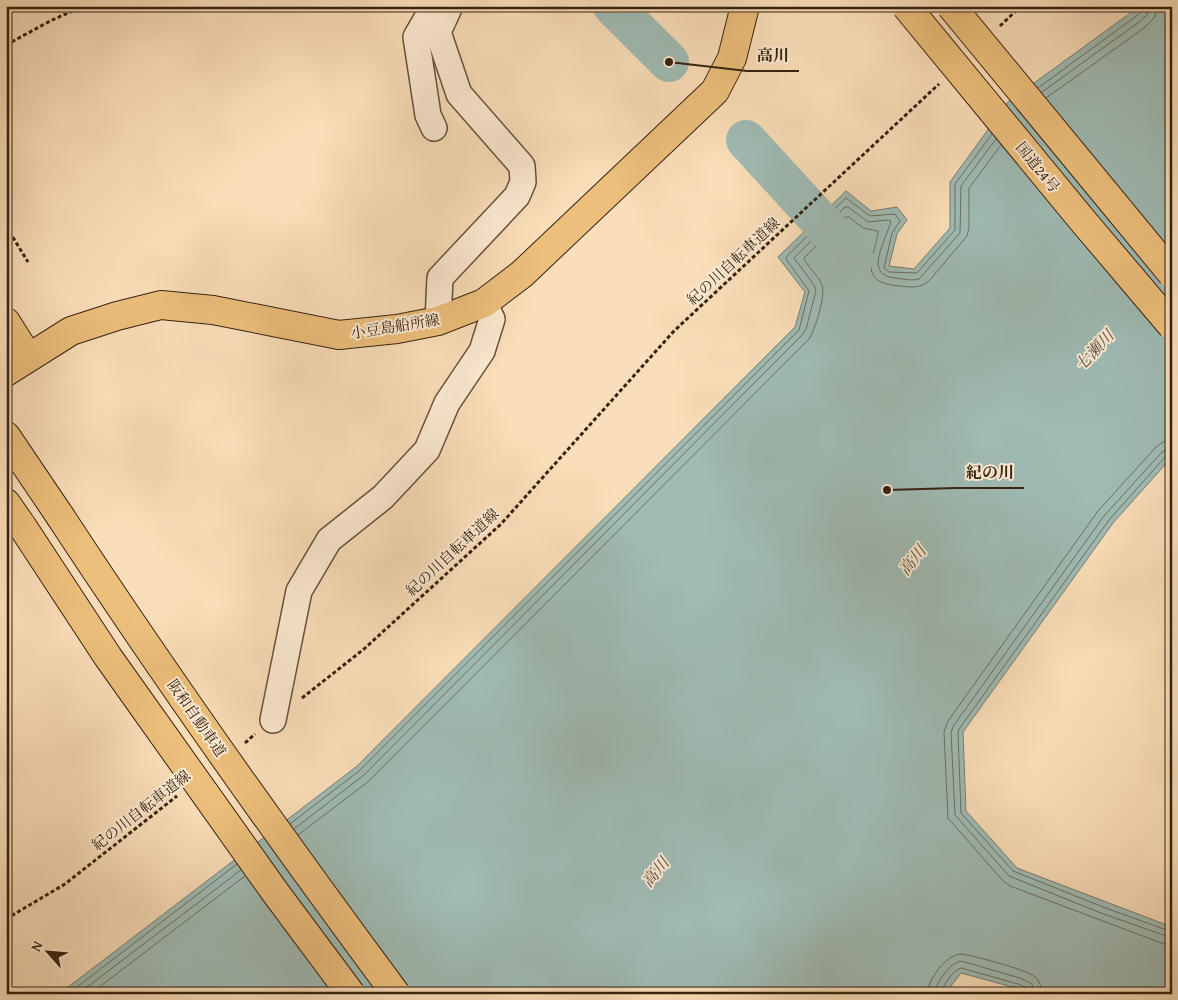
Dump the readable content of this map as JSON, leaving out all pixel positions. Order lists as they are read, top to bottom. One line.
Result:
{"streets":{"main road":["国道24号","小豆島船所線","阪和自動車道"],"path":["紀の川自転車道線"]},"water":["七瀬川","高川"],"places":["高川","紀の川"],"north":"top left"}
